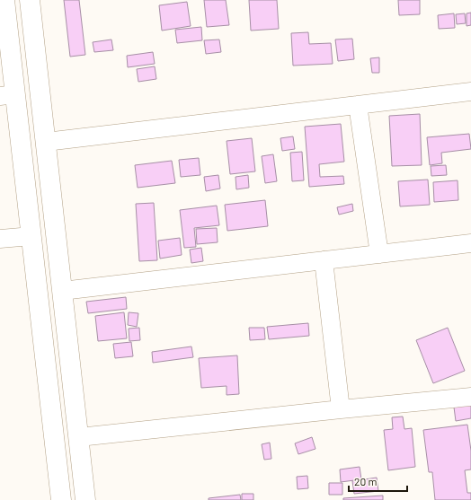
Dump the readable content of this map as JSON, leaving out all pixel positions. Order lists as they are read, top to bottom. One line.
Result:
{"scale_bar":"20 m"}
